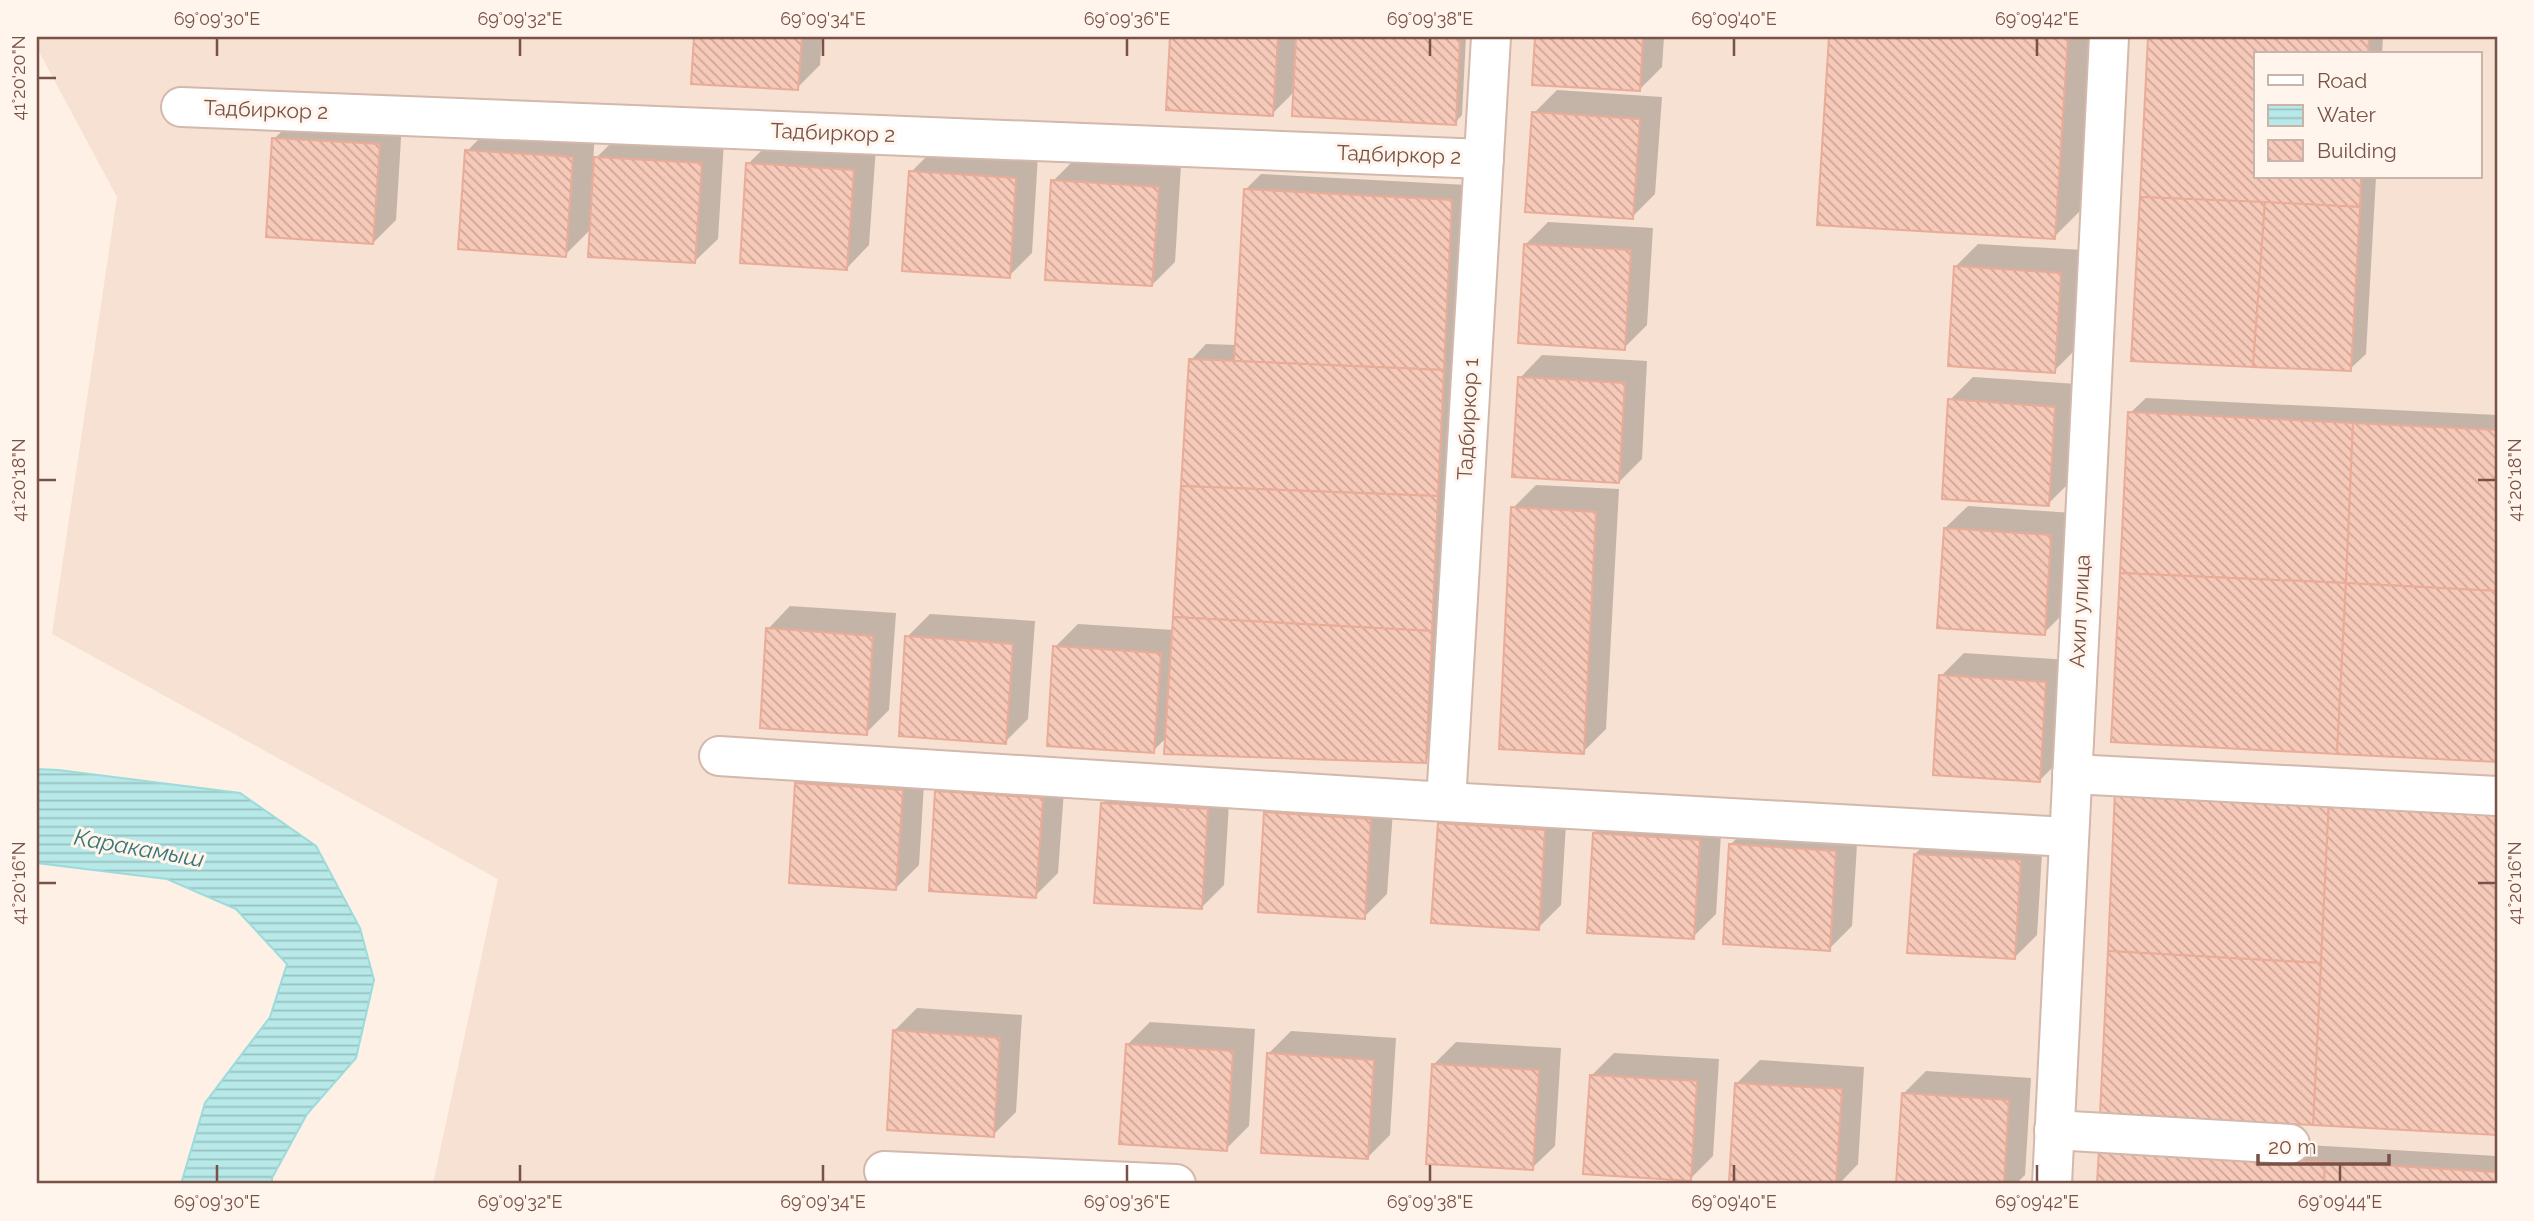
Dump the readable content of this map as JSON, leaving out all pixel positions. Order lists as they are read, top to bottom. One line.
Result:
{"streets":{"street":["Тадбиркор 2","Тадбиркор 1","Ахил улица"]},"crossings":[["Тадбиркор 2","Тадбиркор 1"]],"water":["Каракамыш"],"legend":["Road","Water","Building"],"scale_bar":"20 m","coordinates":["69°09'30\"E","69°09'32\"E","69°09'34\"E","69°09'36\"E","69°09'38\"E","69°09'40\"E","69°09'42\"E","41°20'20\"N","41°20'18\"N","41°20'16\"N","69°09'44\"E"]}
